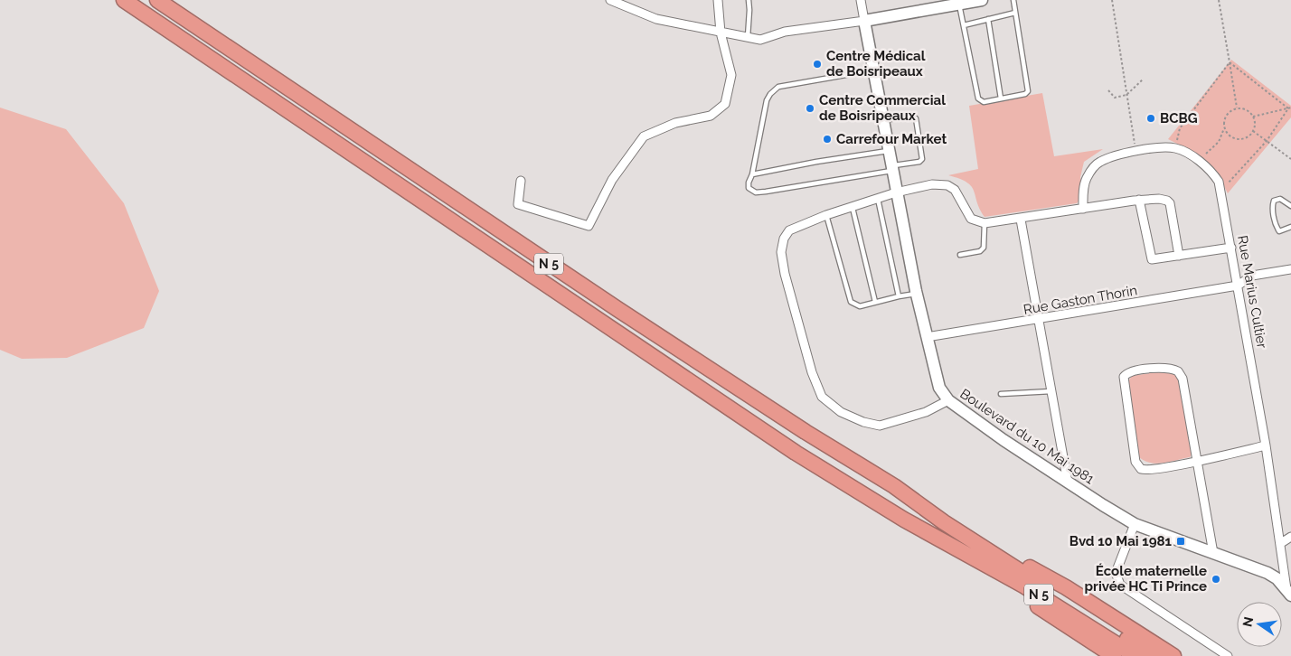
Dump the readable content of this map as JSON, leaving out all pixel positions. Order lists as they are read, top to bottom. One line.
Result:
{"streets":{"highway":["N 5"],"street":["Rue Marius Cultier","Rue Gaston Thorin","Boulevard du 10 Mai 1981"]},"crossings":[["Rue Marius Cultier","Rue Gaston Thorin"],["Rue Marius Cultier","Boulevard du 10 Mai 1981"],["Rue Gaston Thorin","Boulevard du 10 Mai 1981"]],"places":{"other":["Centre Médical de Boisripeaux","Centre Commercial de Boisripeaux","BCBG","Carrefour Market","École maternelle privée HC Ti Prince"],"transit":["Bvd 10 Mai 1981"]},"north":"left"}
